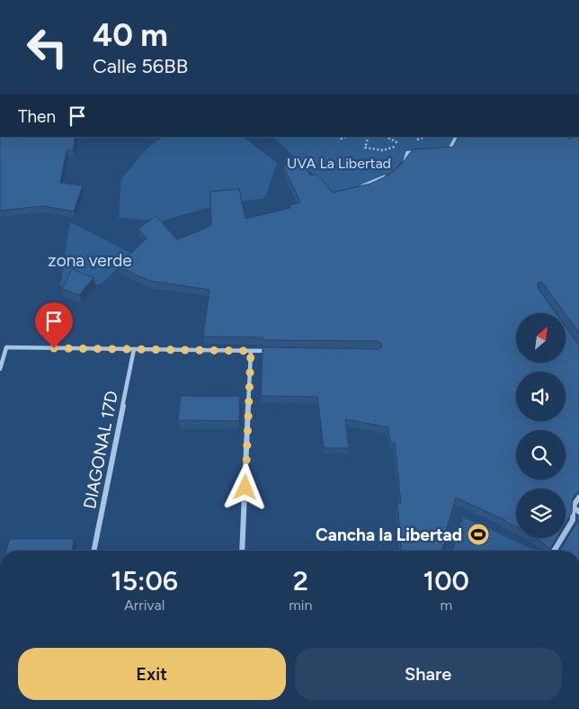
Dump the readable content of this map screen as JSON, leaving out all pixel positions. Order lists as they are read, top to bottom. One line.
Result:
{"streets":{"street":["DIAGONAL 17D"]},"parks":["UVA La Libertad","zona verde"],"places":{"sports":["Cancha la Libertad"]},"north":"top right","page":{"turn":["40 m","Calle 56BB"],"then":"Then","eta":["15:06","Arrival","2","min","100","m"],"buttons":["Exit","Share"]}}
